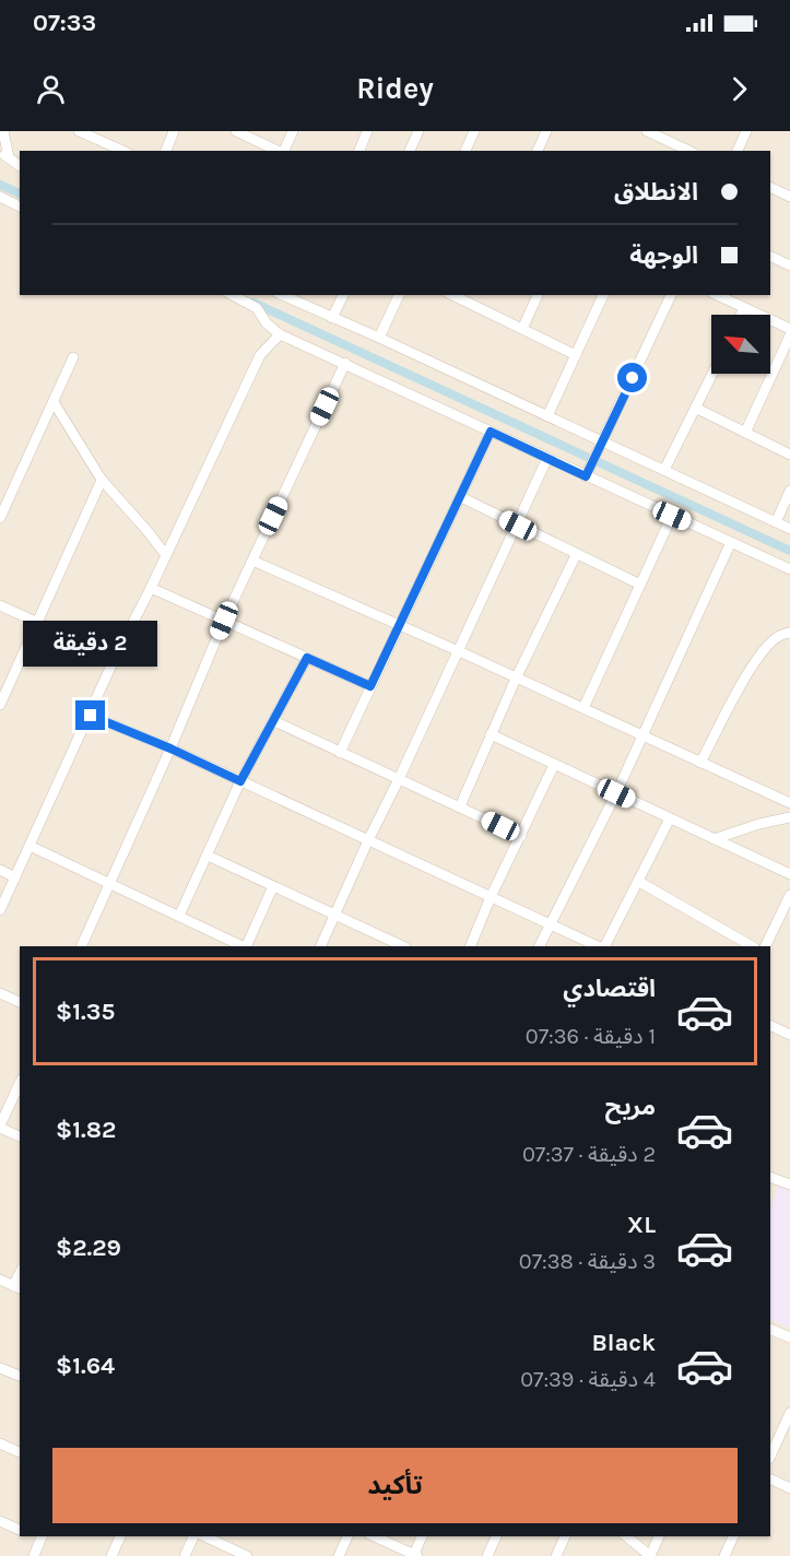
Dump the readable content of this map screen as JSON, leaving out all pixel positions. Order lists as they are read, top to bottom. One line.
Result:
{"north":"top left","page":{"status":"07:33","header":"Ridey","banner":["الانطلاق","الوجهة"],"bubble":"2 دقيقة","list":[{"name":"اقتصادي","note":"1 دقيقة · 07:36","value":"$1.35"},{"name":"مريح","note":"2 دقيقة · 07:37","value":"$1.82"},{"name":"XL","note":"3 دقيقة · 07:38","value":"$2.29"},{"name":"Black","note":"4 دقيقة · 07:39","value":"$1.64"}],"buttons":"تأكيد"}}
